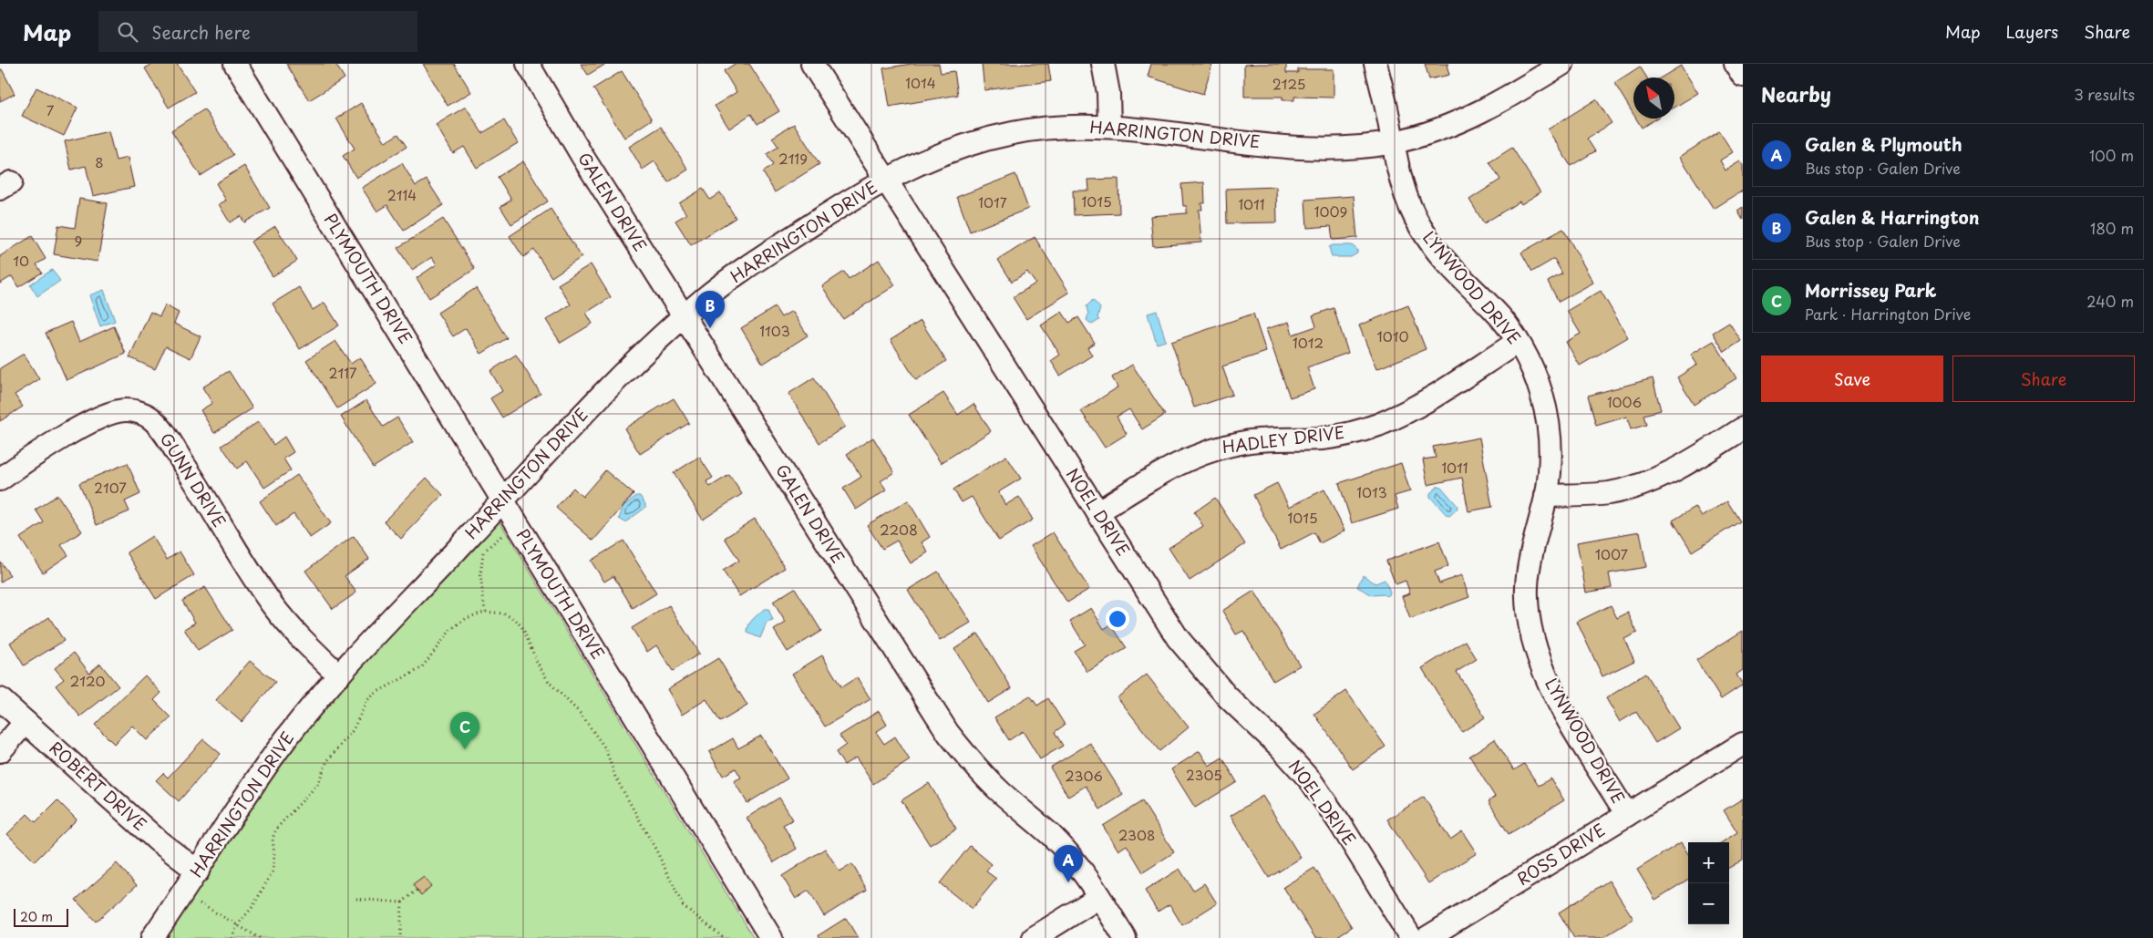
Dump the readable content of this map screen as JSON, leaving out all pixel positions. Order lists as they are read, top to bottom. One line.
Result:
{"streets":{"street":["HARRINGTON DRIVE","GALEN DRIVE","PLYMOUTH DRIVE","LYNWOOD DRIVE","HADLEY DRIVE","GUNN DRIVE","NOEL DRIVE","ROBERT DRIVE","ROSS DRIVE"]},"crossings":[["HARRINGTON DRIVE","GALEN DRIVE"],["HARRINGTON DRIVE","PLYMOUTH DRIVE"],["HARRINGTON DRIVE","LYNWOOD DRIVE"],["HARRINGTON DRIVE","GUNN DRIVE"],["HARRINGTON DRIVE","NOEL DRIVE"],["HARRINGTON DRIVE","ROBERT DRIVE"],["LYNWOOD DRIVE","HADLEY DRIVE"],["LYNWOOD DRIVE","ROSS DRIVE"],["HADLEY DRIVE","NOEL DRIVE"]],"house_numbers":["1014","2125","7","2119","8","2114","1015","1017","1011","1009","9","10","1103","1010","1012","2117","1006","1011","2107","1013","1015","2208","1007","2120","2305","2306","2308"],"scale_bar":"20 m","north":"top left","page":{"header":"Map","search":"Search here","nav":["Map","Layers","Share"],"heading":["Nearby","3 results"],"list":[{"mark":"A","name":"Galen & Plymouth","note":"Bus stop · Galen Drive","value":"100 m"},{"mark":"B","name":"Galen & Harrington","note":"Bus stop · Galen Drive","value":"180 m"},{"mark":"C","name":"Morrissey Park","note":"Park · Harrington Drive","value":"240 m"}],"pins":["B","C","A"],"buttons":["Save","Share"],"map_buttons":["+","−"],"scale":"20 m"}}
